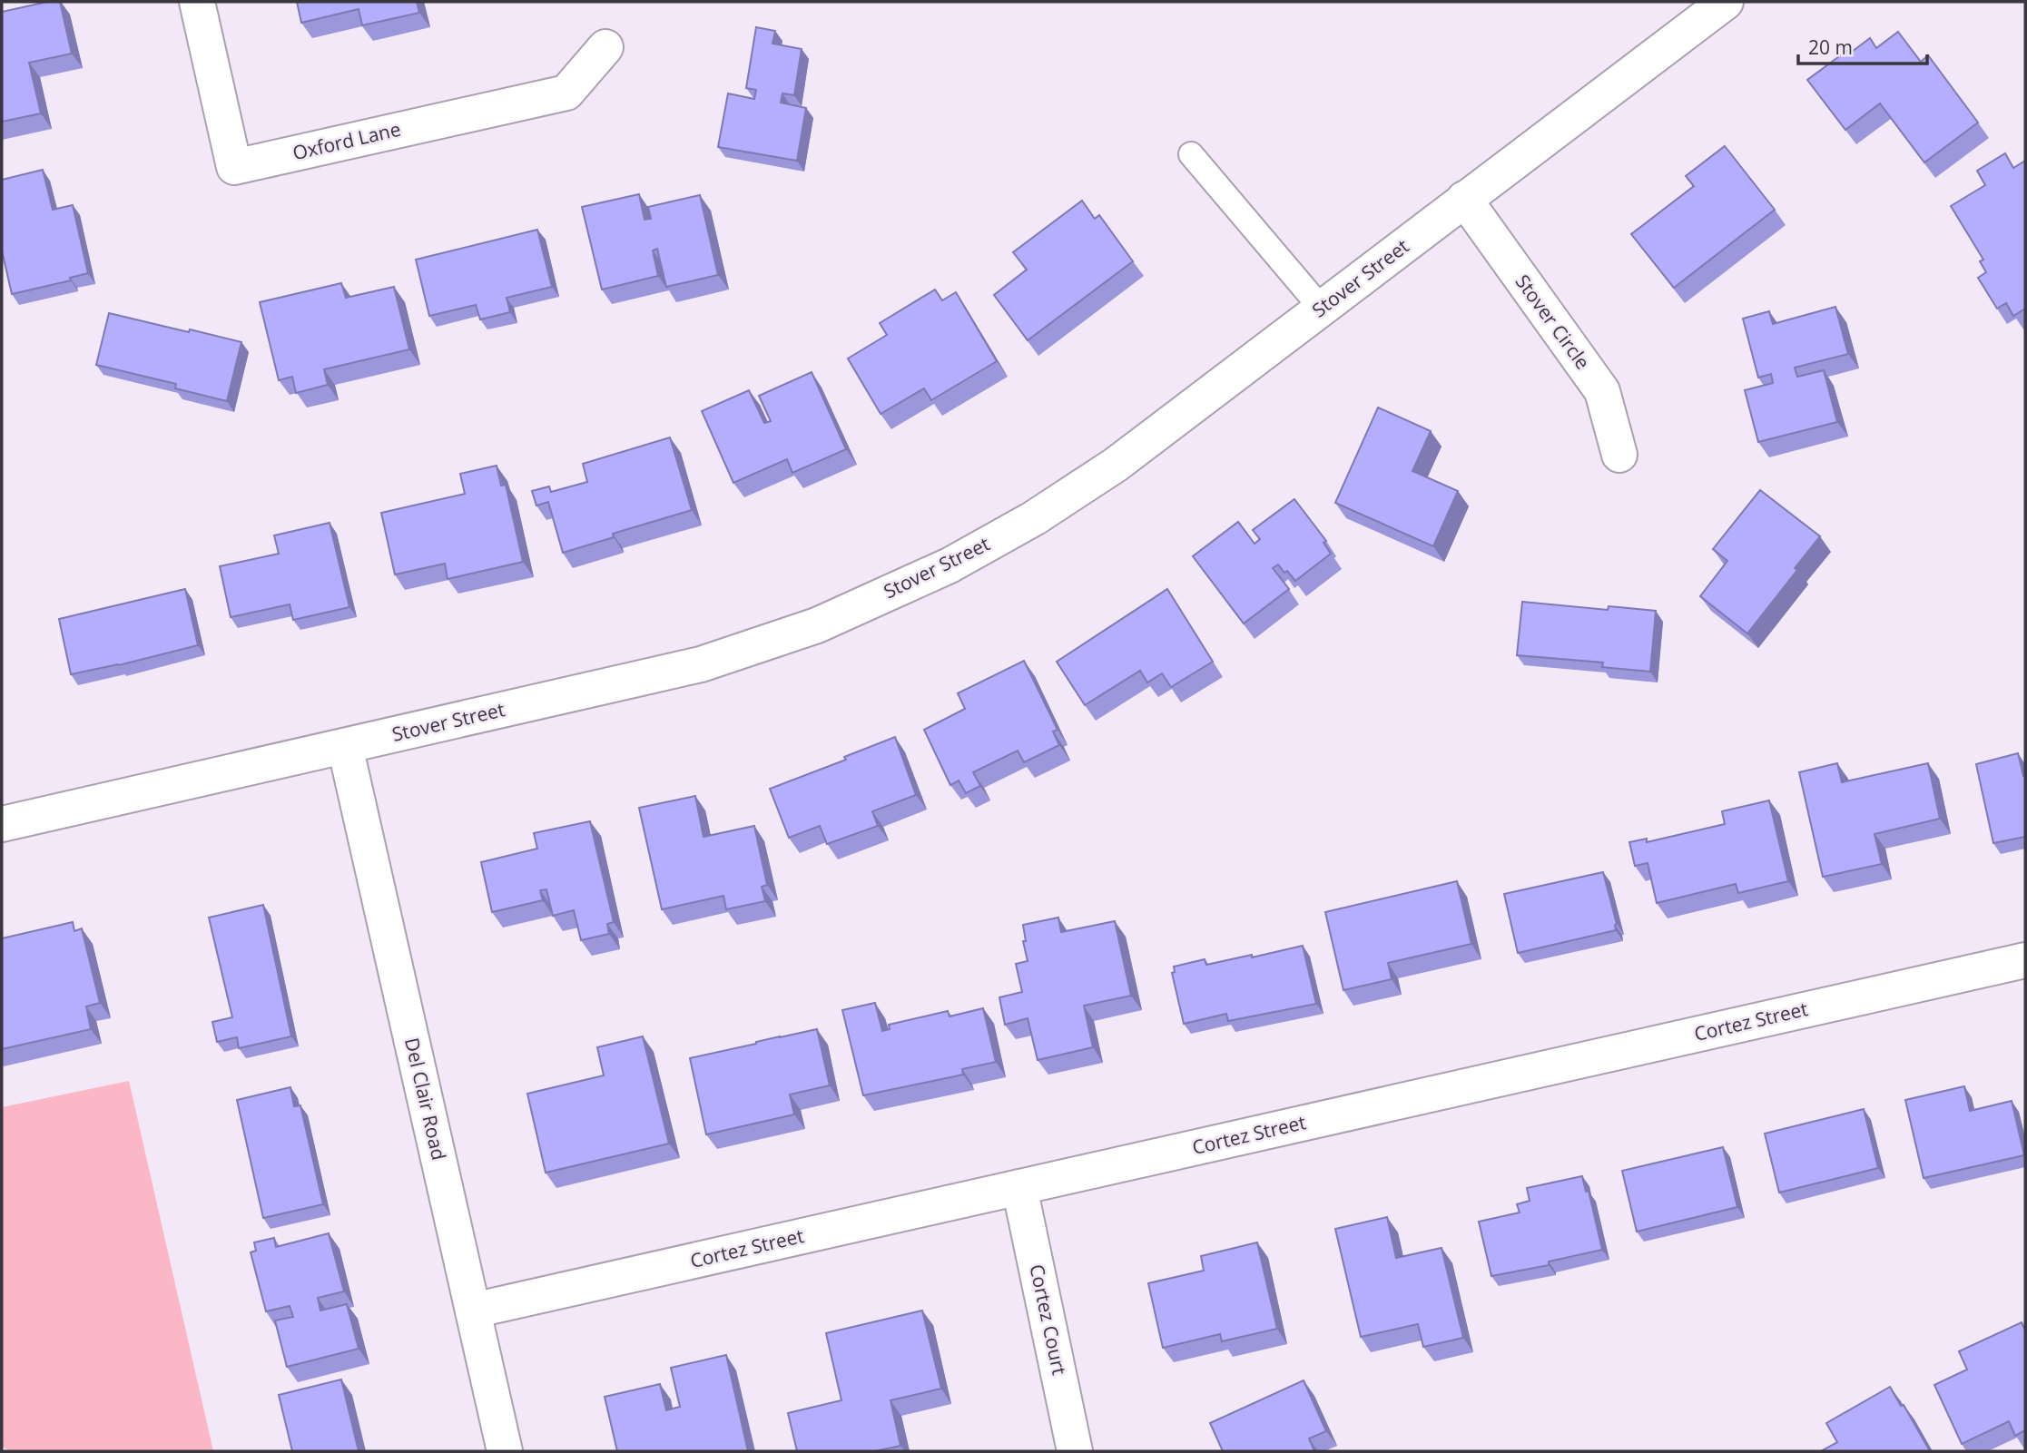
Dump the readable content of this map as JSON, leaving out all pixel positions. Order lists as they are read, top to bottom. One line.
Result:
{"streets":{"street":["Oxford Lane","Stover Street","Stover Circle","Cortez Street","Del Clair Road","Cortez Court"]},"crossings":[["Stover Street","Stover Circle"],["Stover Street","Del Clair Road"],["Cortez Street","Del Clair Road"],["Cortez Street","Cortez Court"]],"scale_bar":"20 m"}
